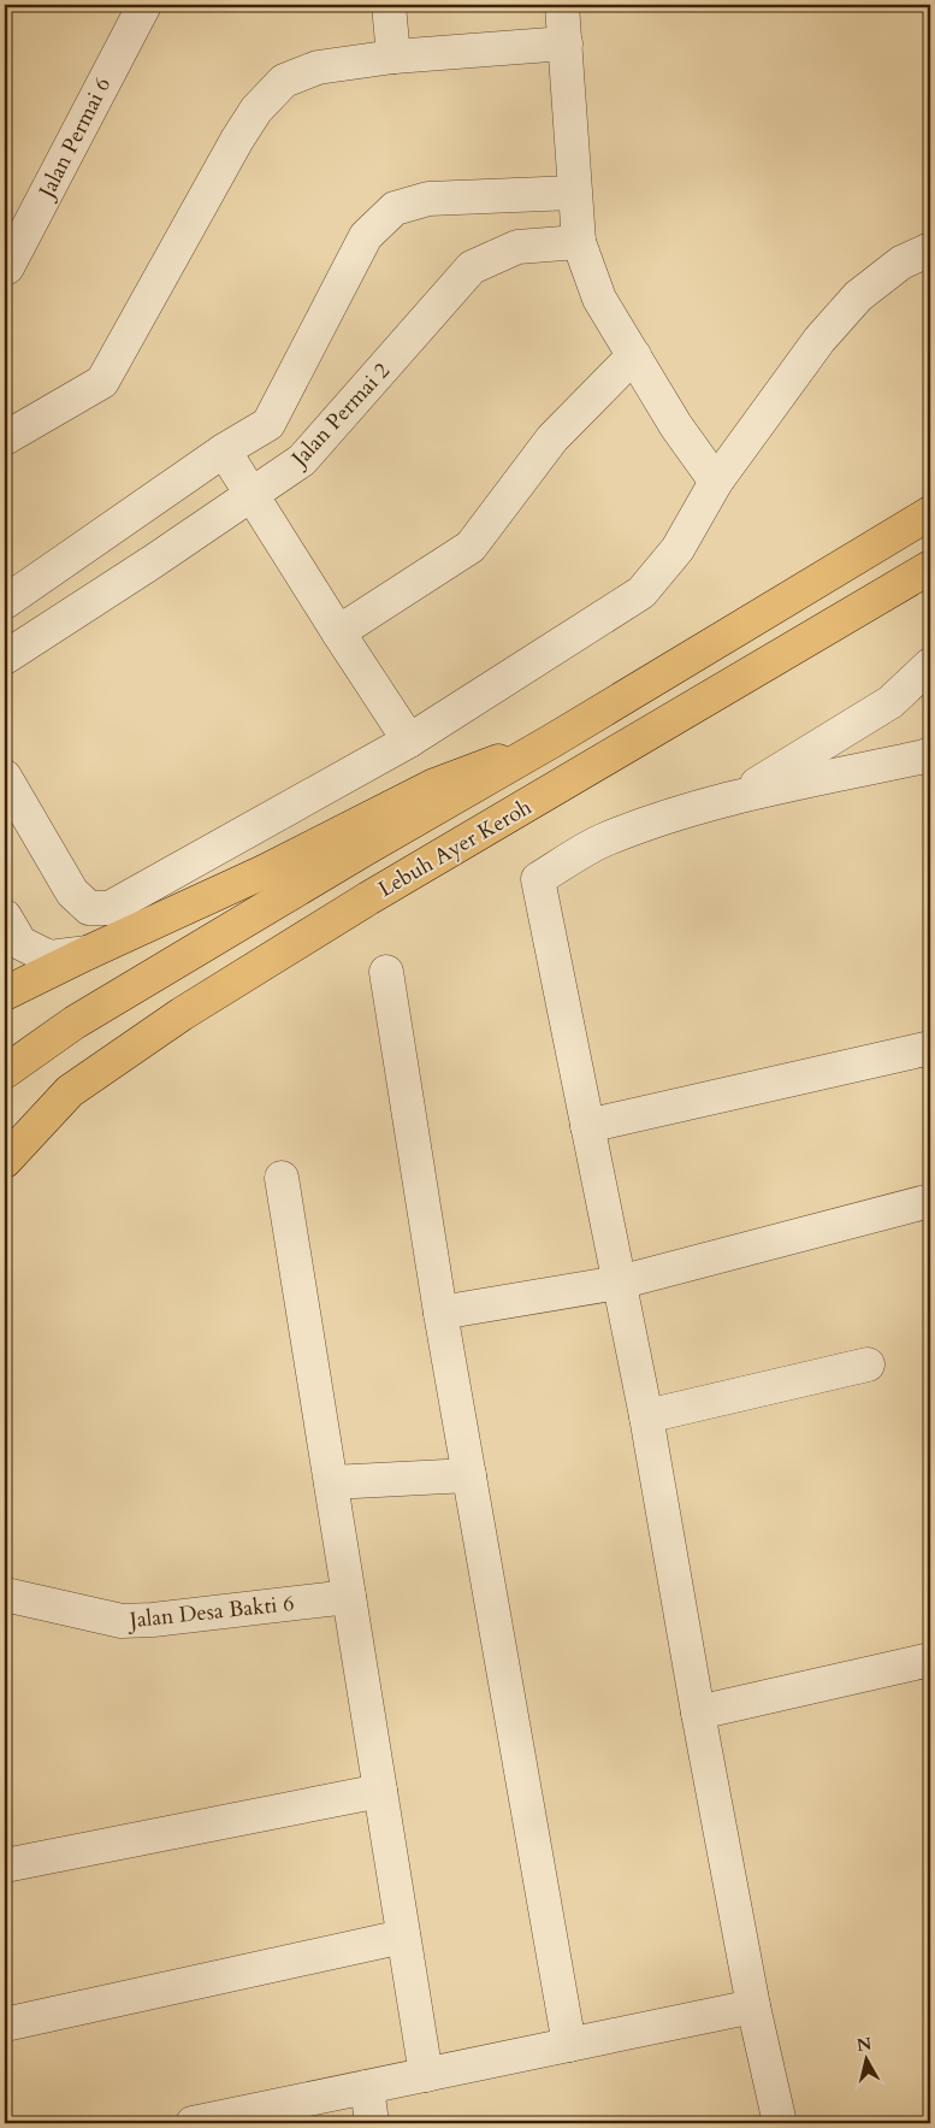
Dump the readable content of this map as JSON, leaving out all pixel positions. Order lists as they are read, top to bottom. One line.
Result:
{"streets":{"main road":["Lebuh Ayer Keroh"],"street":["Jalan Permai 6","Jalan Permai 2","Jalan Desa Bakti 6"]},"north":"top"}
